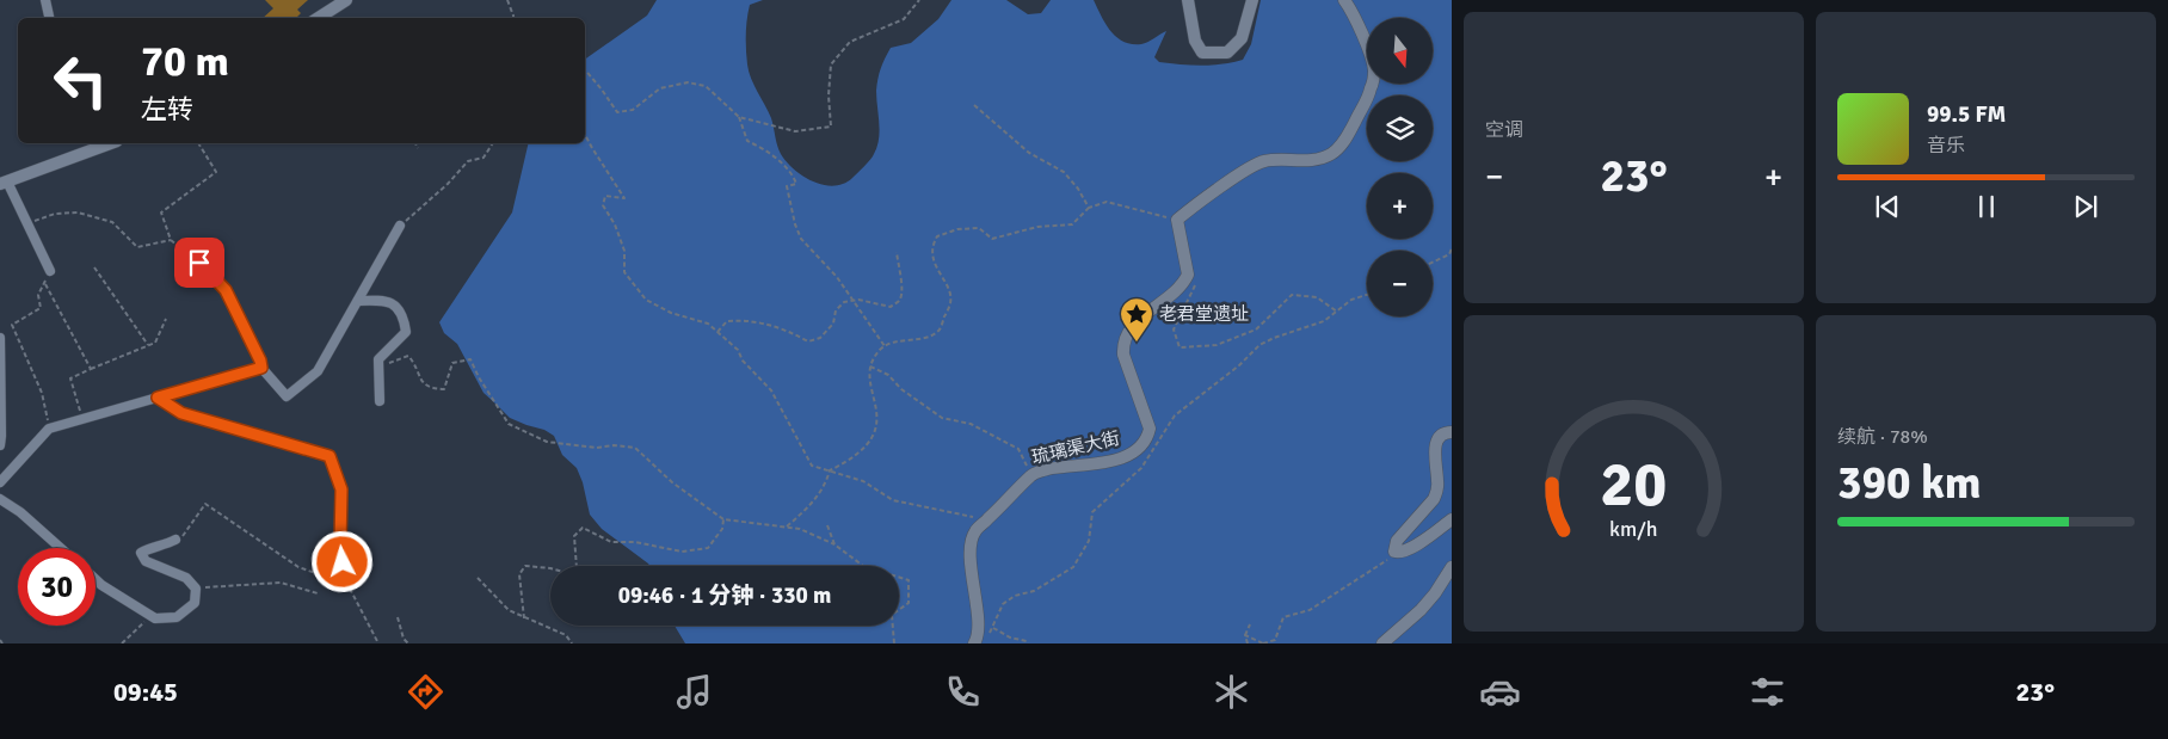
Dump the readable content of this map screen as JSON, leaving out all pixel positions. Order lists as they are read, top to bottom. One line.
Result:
{"streets":{"street":["琉璃渠大街"]},"places":{"place":["老君堂遗址"]},"north":"bottom","page":{"tile":["空调",["续航 · 78%","390 km"]],"map_buttons":["+","−"],"turn":["70 m","左转"],"song":["99.5 FM","音乐"],"heat":["−","23°","+"],"limit":"30","trip":"09:46 · 1 分钟 · 330 m","tabs":["09:45","23°"],"gauge":["20","km/h"]}}
